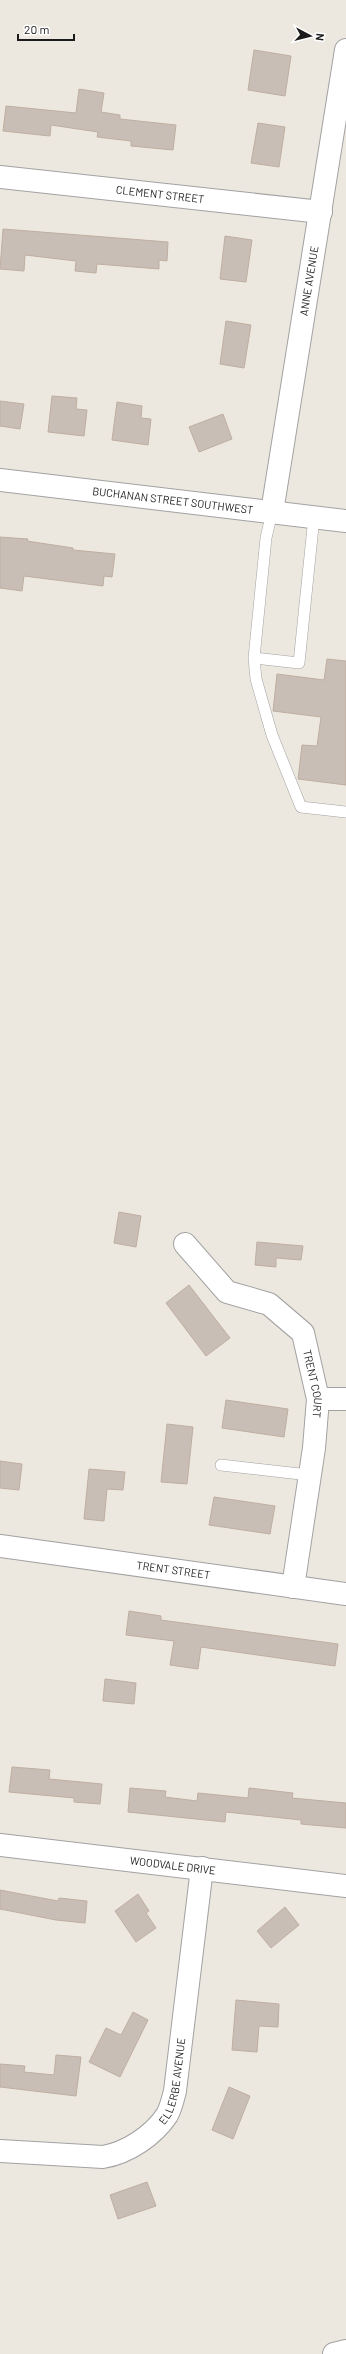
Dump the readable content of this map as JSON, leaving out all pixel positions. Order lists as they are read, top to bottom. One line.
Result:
{"streets":{"street":["CLEMENT STREET","ANNE AVENUE","BUCHANAN STREET SOUTHWEST","TRENT COURT","TRENT STREET","WOODVALE DRIVE","ELLERBE AVENUE"]},"crossings":[["CLEMENT STREET","ANNE AVENUE"],["ANNE AVENUE","BUCHANAN STREET SOUTHWEST"],["TRENT COURT","TRENT STREET"],["WOODVALE DRIVE","ELLERBE AVENUE"]],"scale_bar":"20 m","north":"right"}
